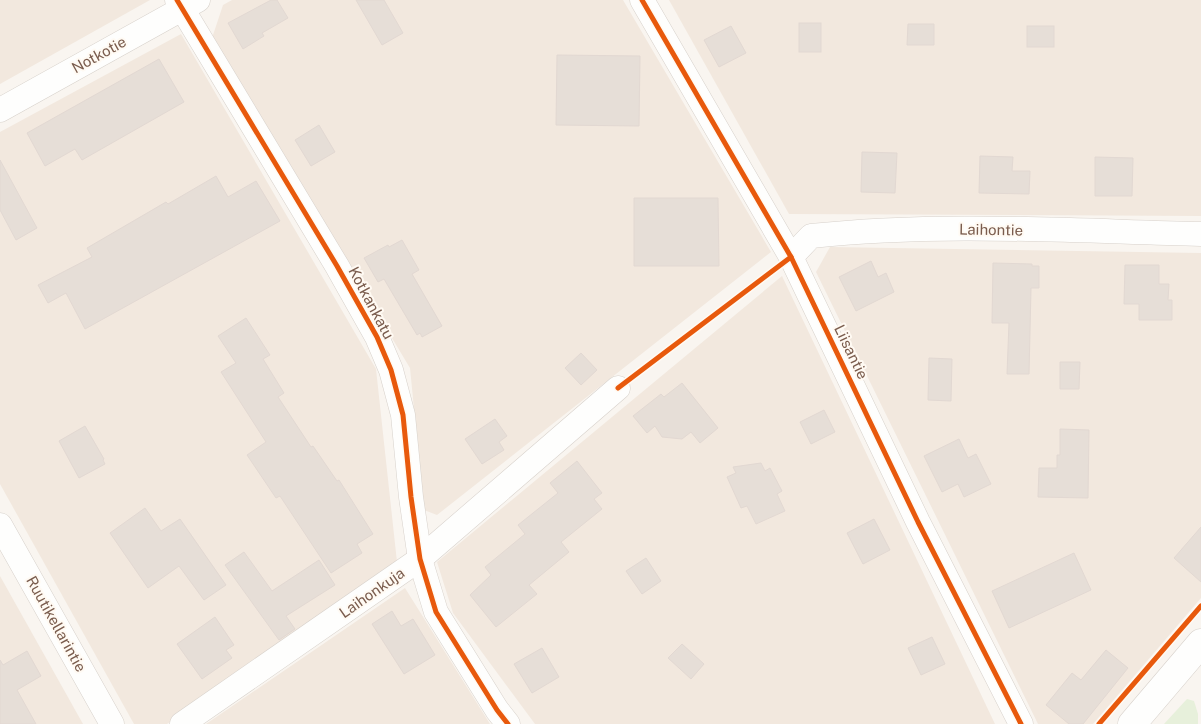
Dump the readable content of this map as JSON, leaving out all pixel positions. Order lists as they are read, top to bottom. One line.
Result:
{"streets":{"street":["Notkotie","Laihontie","Kotkankatu","Liisantie","Laihonkuja","Ruutikellarintie"]},"crossings":[["Notkotie","Kotkankatu"],["Laihontie","Liisantie"],["Kotkankatu","Laihonkuja"]]}
